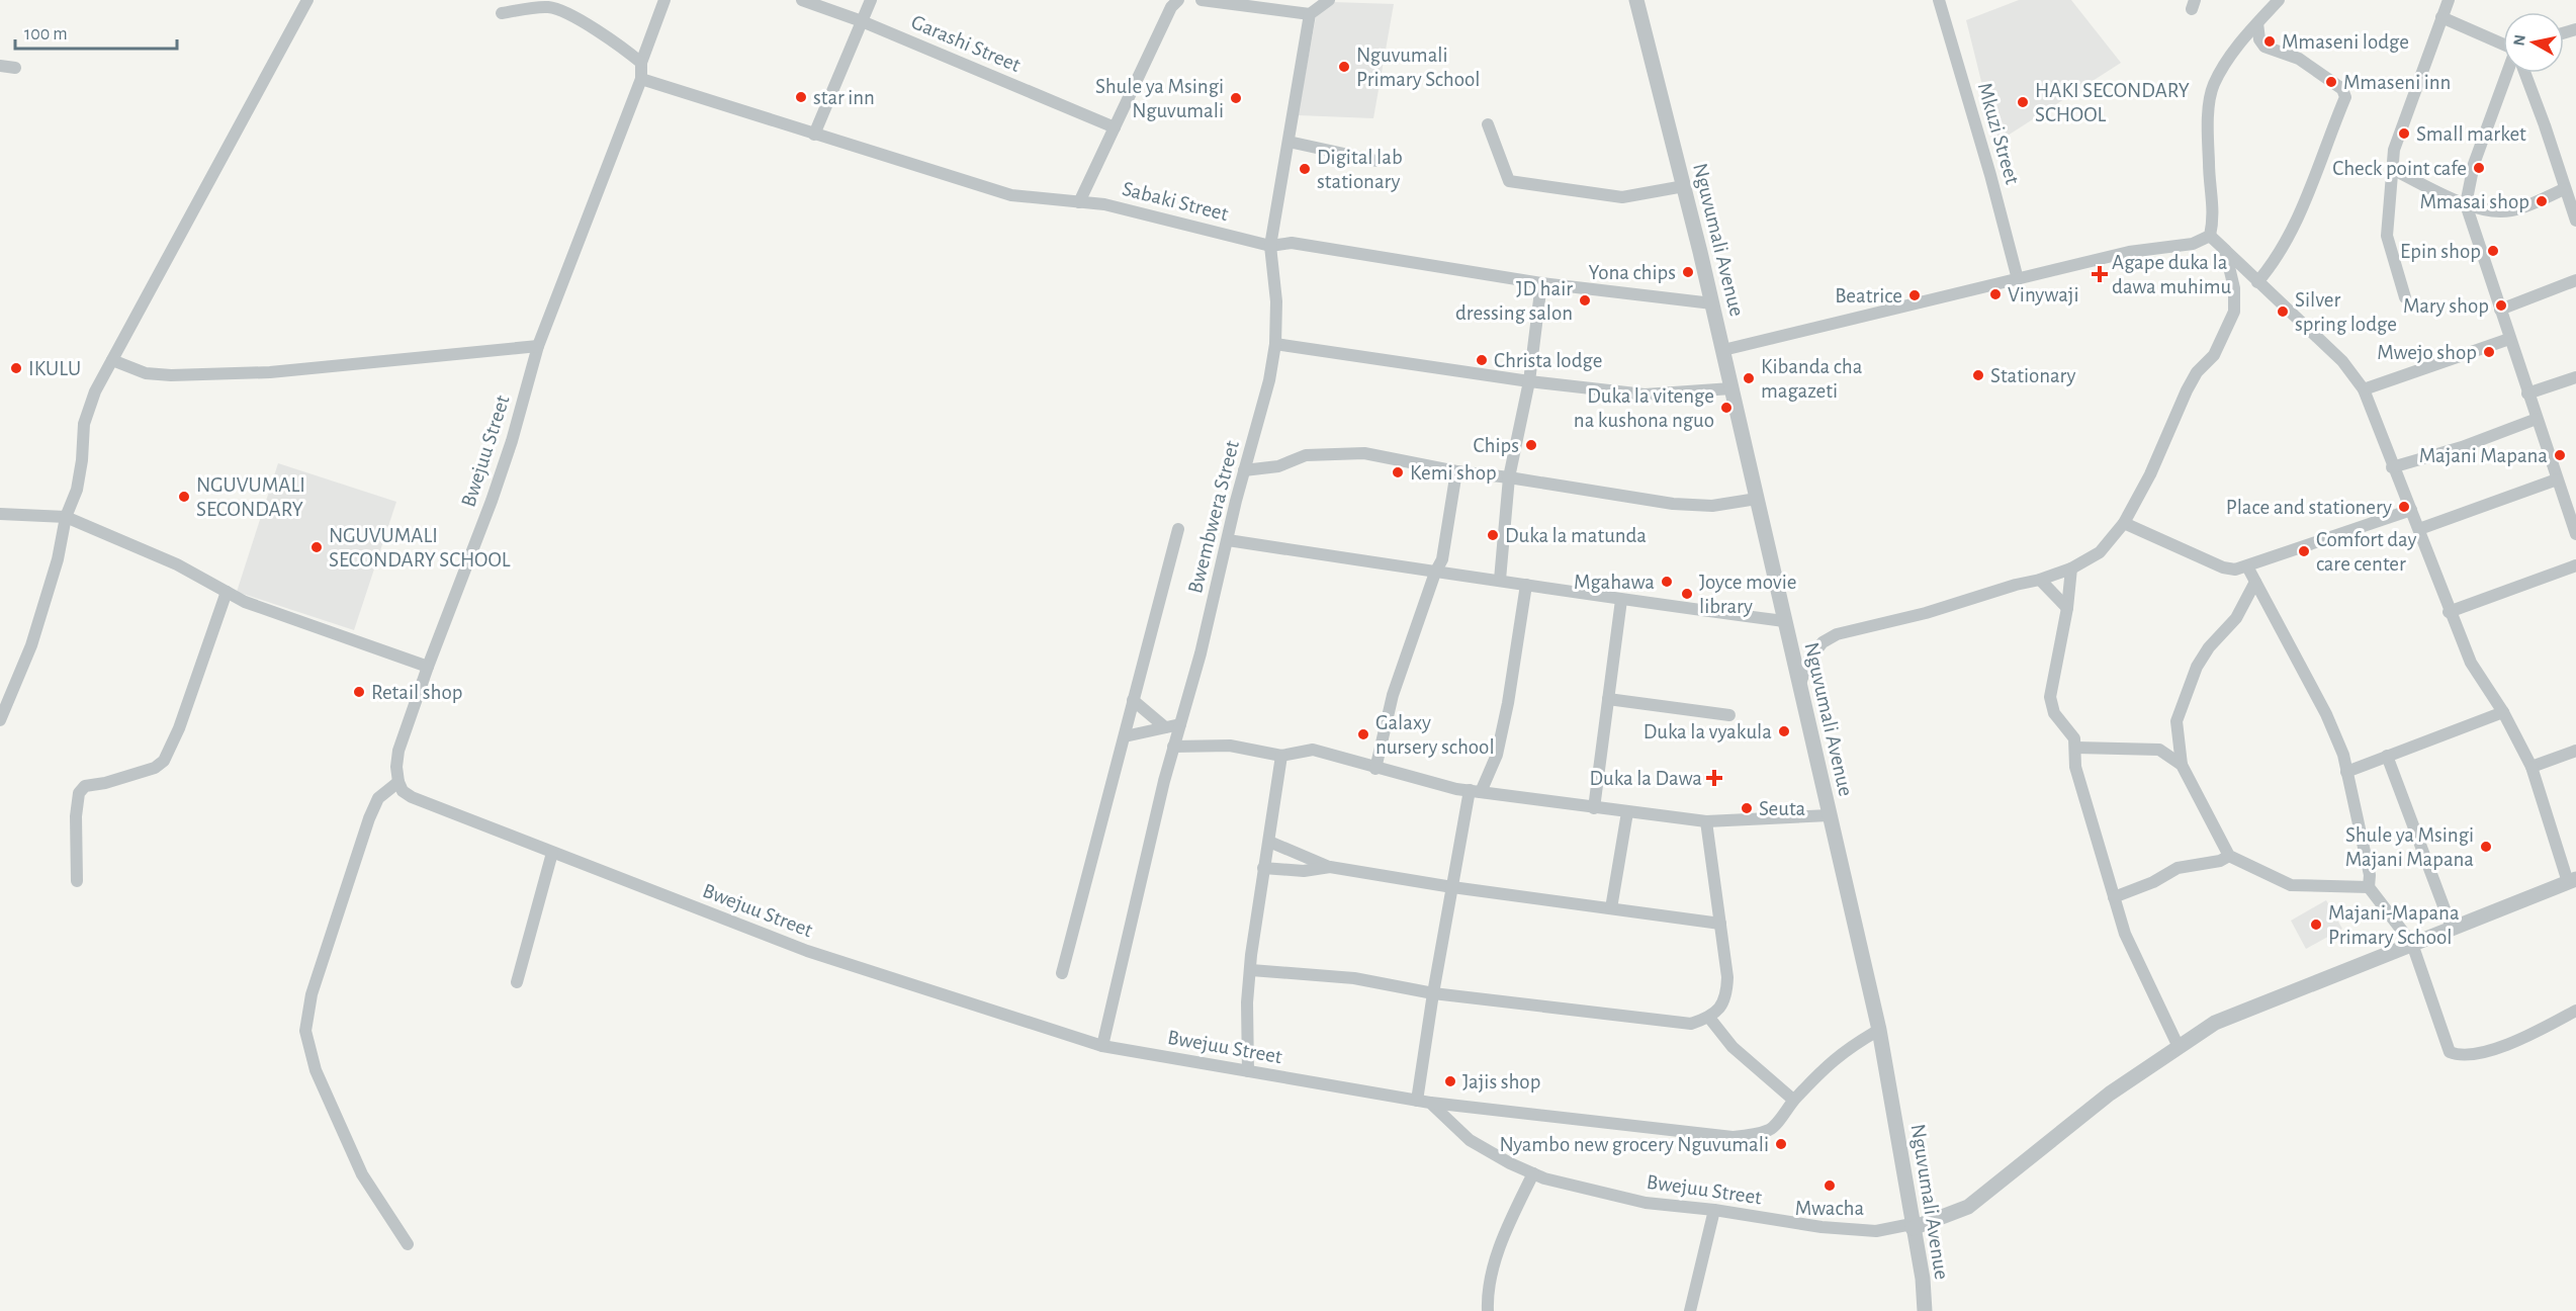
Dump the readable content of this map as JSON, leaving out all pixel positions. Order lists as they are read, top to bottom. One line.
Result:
{"streets":{"street":["Garashi Street","Mkuzi Street","Sabaki Street","Nguvumali Avenue","Bwejuu Street","Bwembwera Street"]},"crossings":[["Sabaki Street","Nguvumali Avenue"],["Sabaki Street","Bwejuu Street"],["Sabaki Street","Bwembwera Street"],["Nguvumali Avenue","Bwejuu Street"],["Bwejuu Street","Bwembwera Street"]],"places":{"other":["Mmaseni lodge","Nguvumali Primary School","Mmaseni inn","star inn","Shule ya Msingi Nguvumali","HAKI SECONDARY SCHOOL","Small market","Check point cafe","Digital lab stationary","Mmasai shop","Epin shop","Yona chips","Vinywaji","Beatrice","JD hair dressing salon","Mary shop","Silver spring lodge","Mwejo shop","Christa lodge","IKULU","Stationary","Kibanda cha magazeti","Duka la vitenge na kushona nguo","Chips","Majani Mapana","Kemi shop","NGUVUMALI SECONDARY","Place and stationery","Duka la matunda","NGUVUMALI SECONDARY SCHOOL","Comfort day care center","Mgahawa","Joyce movie library","Retail shop","Duka la vyakula","Galaxy nursery school","Seuta","Shule ya Msingi Majani Mapana","Majani-Mapana Primary School","Jajis shop","Nyambo new grocery Nguvumali","Mwacha"],"health":["Agape duka la dawa muhimu","Duka la Dawa"]},"scale_bar":"100 m","north":"left"}
